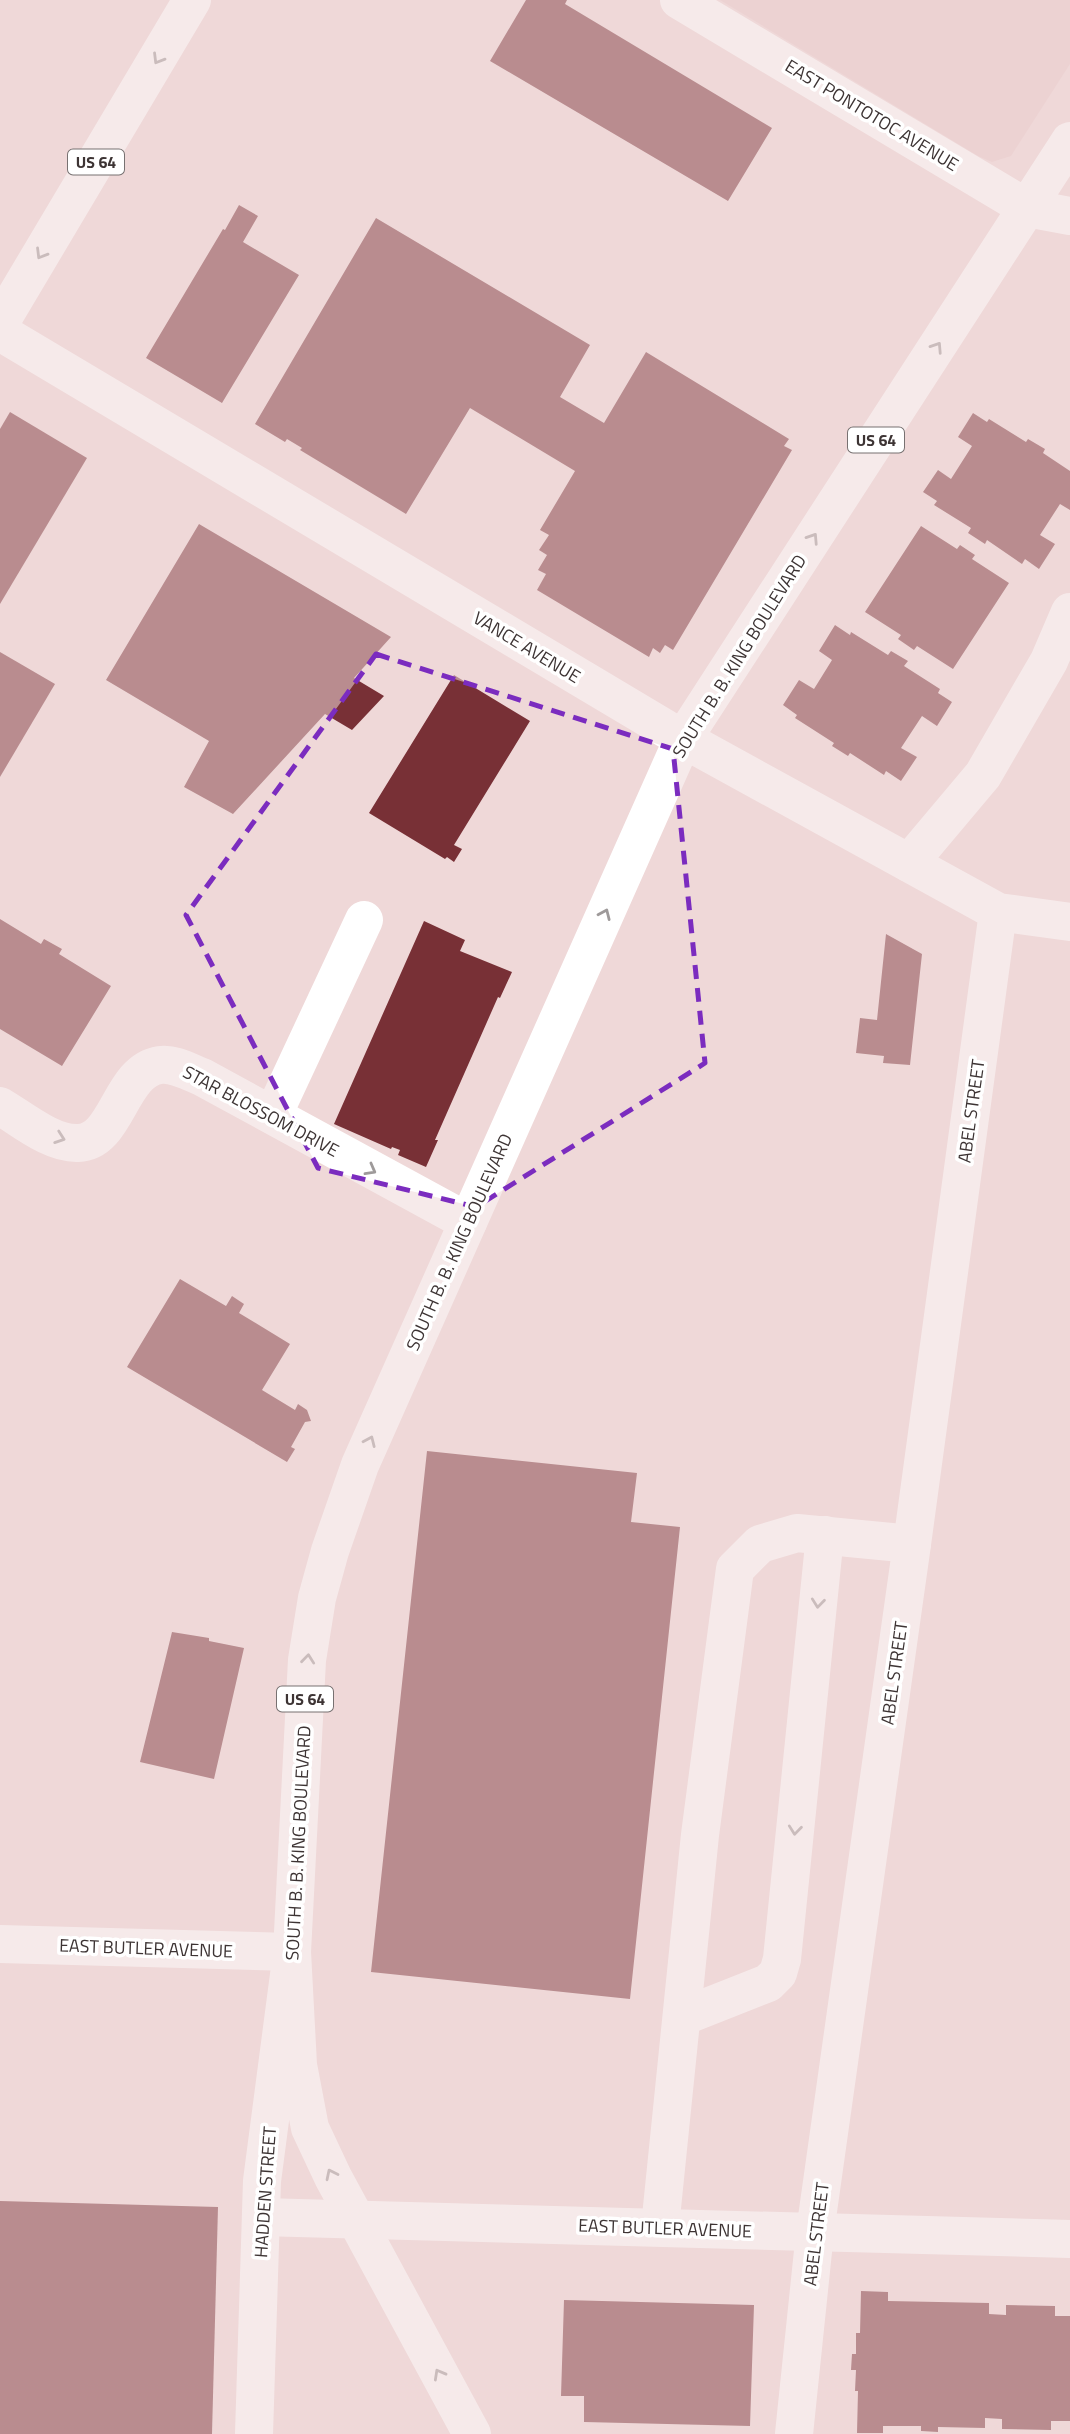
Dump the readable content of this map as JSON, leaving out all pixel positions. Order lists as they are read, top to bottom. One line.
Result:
{"streets":{"street":["EAST PONTOTOC AVENUE","US 64","VANCE AVENUE","SOUTH B. B. KING BOULEVARD","STAR BLOSSOM DRIVE","ABEL STREET","EAST BUTLER AVENUE","HADDEN STREET"]},"crossings":[["EAST PONTOTOC AVENUE","SOUTH B. B. KING BOULEVARD"],["VANCE AVENUE","SOUTH B. B. KING BOULEVARD"],["VANCE AVENUE","ABEL STREET"],["SOUTH B. B. KING BOULEVARD","STAR BLOSSOM DRIVE"],["SOUTH B. B. KING BOULEVARD","EAST BUTLER AVENUE"],["SOUTH B. B. KING BOULEVARD","HADDEN STREET"],["ABEL STREET","EAST BUTLER AVENUE"],["EAST BUTLER AVENUE","HADDEN STREET"]],"one_way":["SOUTH B. B. KING BOULEVARD","STAR BLOSSOM DRIVE"]}
